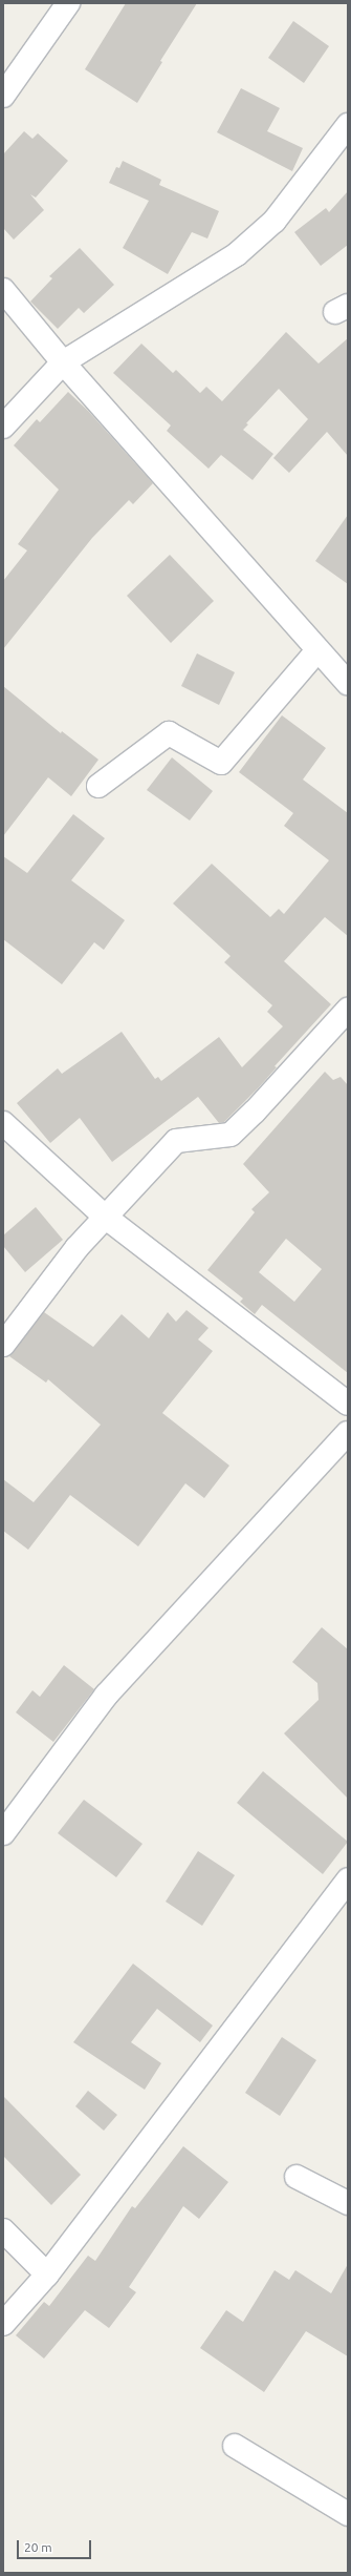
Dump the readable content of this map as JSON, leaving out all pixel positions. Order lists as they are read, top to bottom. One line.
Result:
{"scale_bar":"20 m"}
